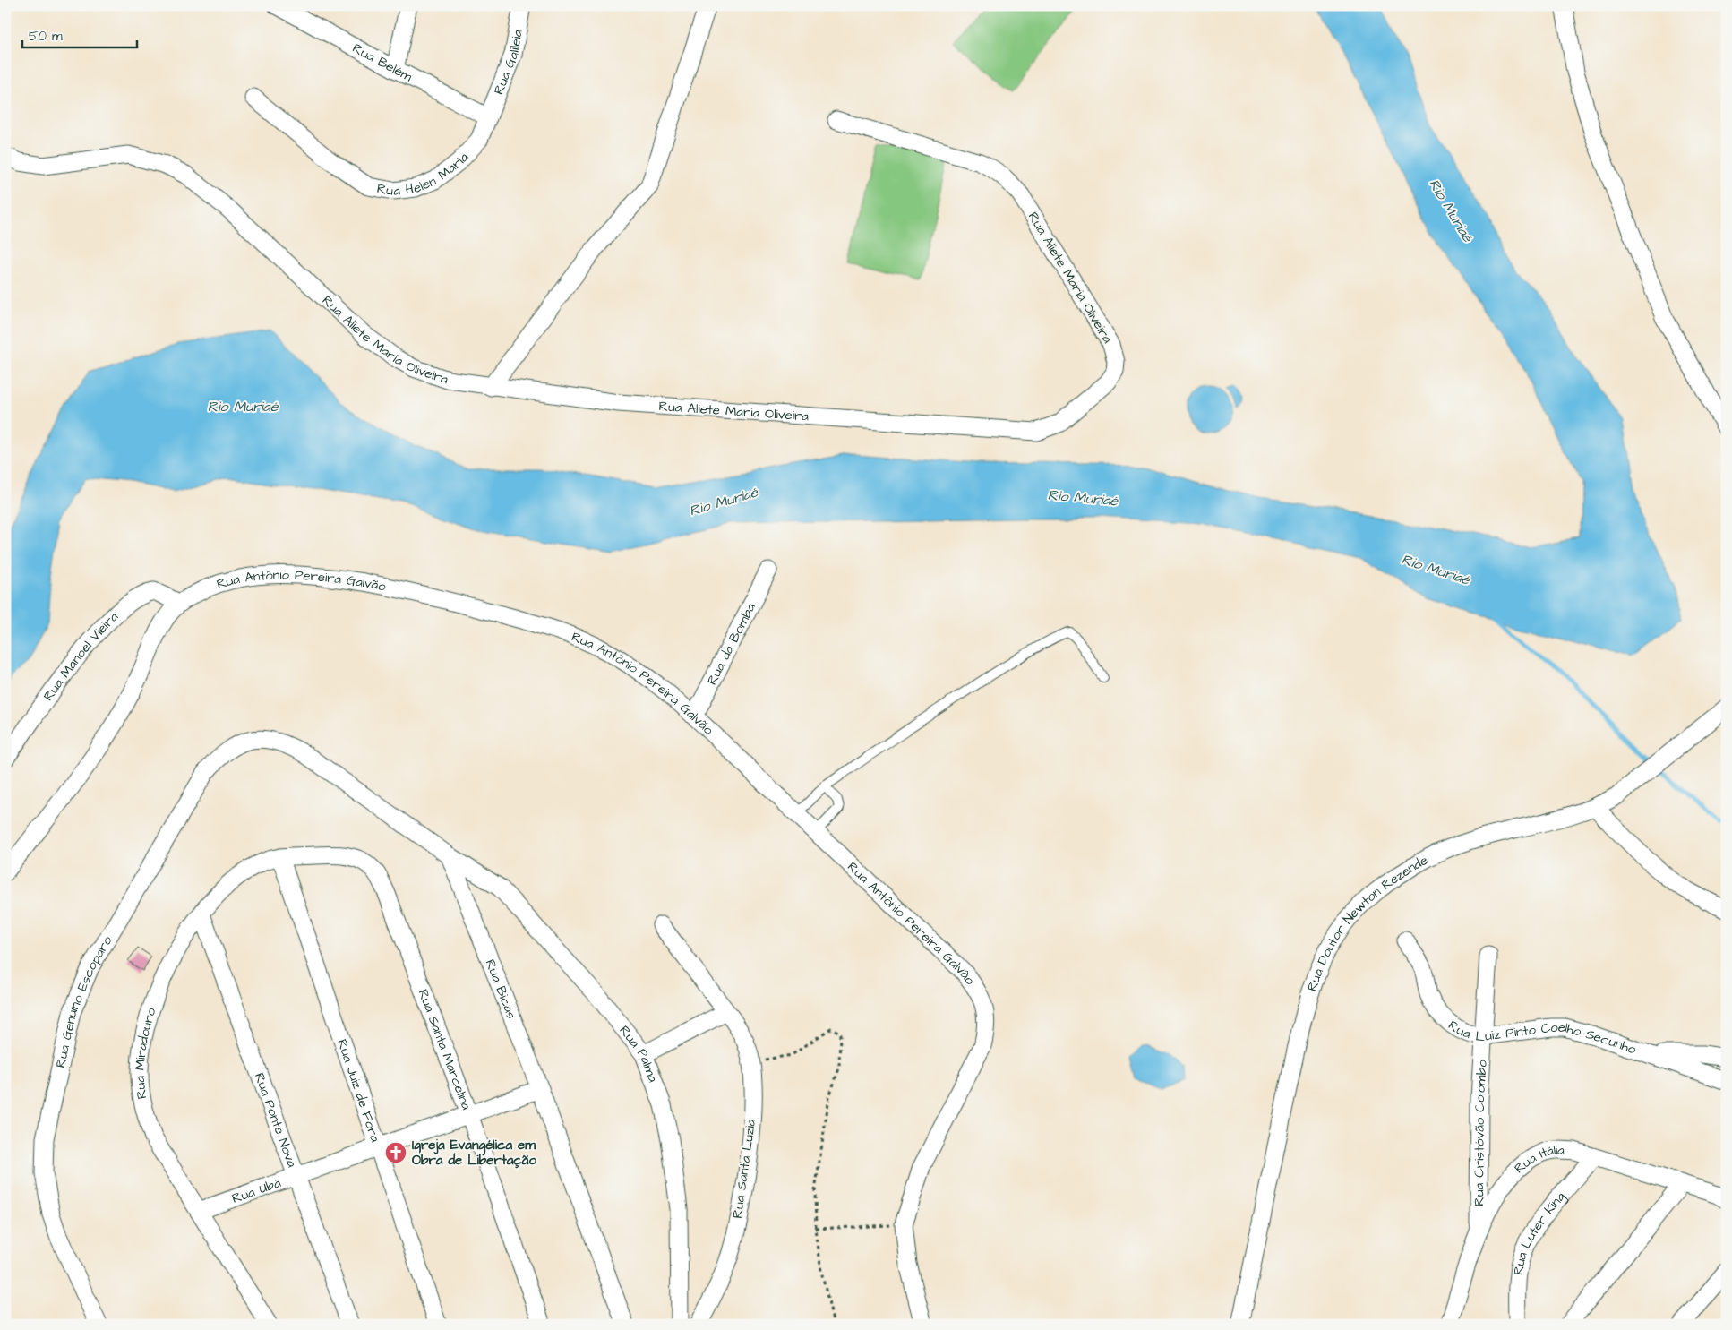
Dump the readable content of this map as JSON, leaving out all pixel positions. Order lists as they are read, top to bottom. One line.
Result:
{"streets":{"street":["Rua Galileia","Rua Belém","Rua Helen Maria","Rua Aliete Maria Oliveira","Rua Antônio Pereira Galvão","Rua da Bomba","Rua Manoel Vieira","Rua Doutor Newton Rezende","Rua Bicas","Rua Genuino Escoparo","Rua Luiz Pinto Coelho Secunho","Rua Santa Marcelina","Rua Miradouro","Rua Palma","Rua Juiz de Fora","Rua Ponte Nova","Rua Cristóvão Colombo","Rua Itália","Rua Santa Luzia","Rua Ubá","Rua Luter King"]},"crossings":[["Rua Galileia","Rua Belém"],["Rua Galileia","Rua Helen Maria"],["Rua Belém","Rua Helen Maria"],["Rua Antônio Pereira Galvão","Rua da Bomba"],["Rua Antônio Pereira Galvão","Rua Manoel Vieira"],["Rua Bicas","Rua Genuino Escoparo"],["Rua Bicas","Rua Palma"],["Rua Bicas","Rua Ubá"],["Rua Genuino Escoparo","Rua Palma"],["Rua Luiz Pinto Coelho Secunho","Rua Cristóvão Colombo"],["Rua Santa Marcelina","Rua Miradouro"],["Rua Santa Marcelina","Rua Juiz de Fora"],["Rua Santa Marcelina","Rua Ubá"],["Rua Miradouro","Rua Juiz de Fora"],["Rua Miradouro","Rua Ponte Nova"],["Rua Miradouro","Rua Ubá"],["Rua Juiz de Fora","Rua Ubá"],["Rua Ponte Nova","Rua Ubá"],["Rua Cristóvão Colombo","Rua Itália"],["Rua Itália","Rua Luter King"]],"water":["Rio Muriaé"],"places":{"church":["Igreja Evangélica em Obra de Libertação"]},"scale_bar":"50 m"}
